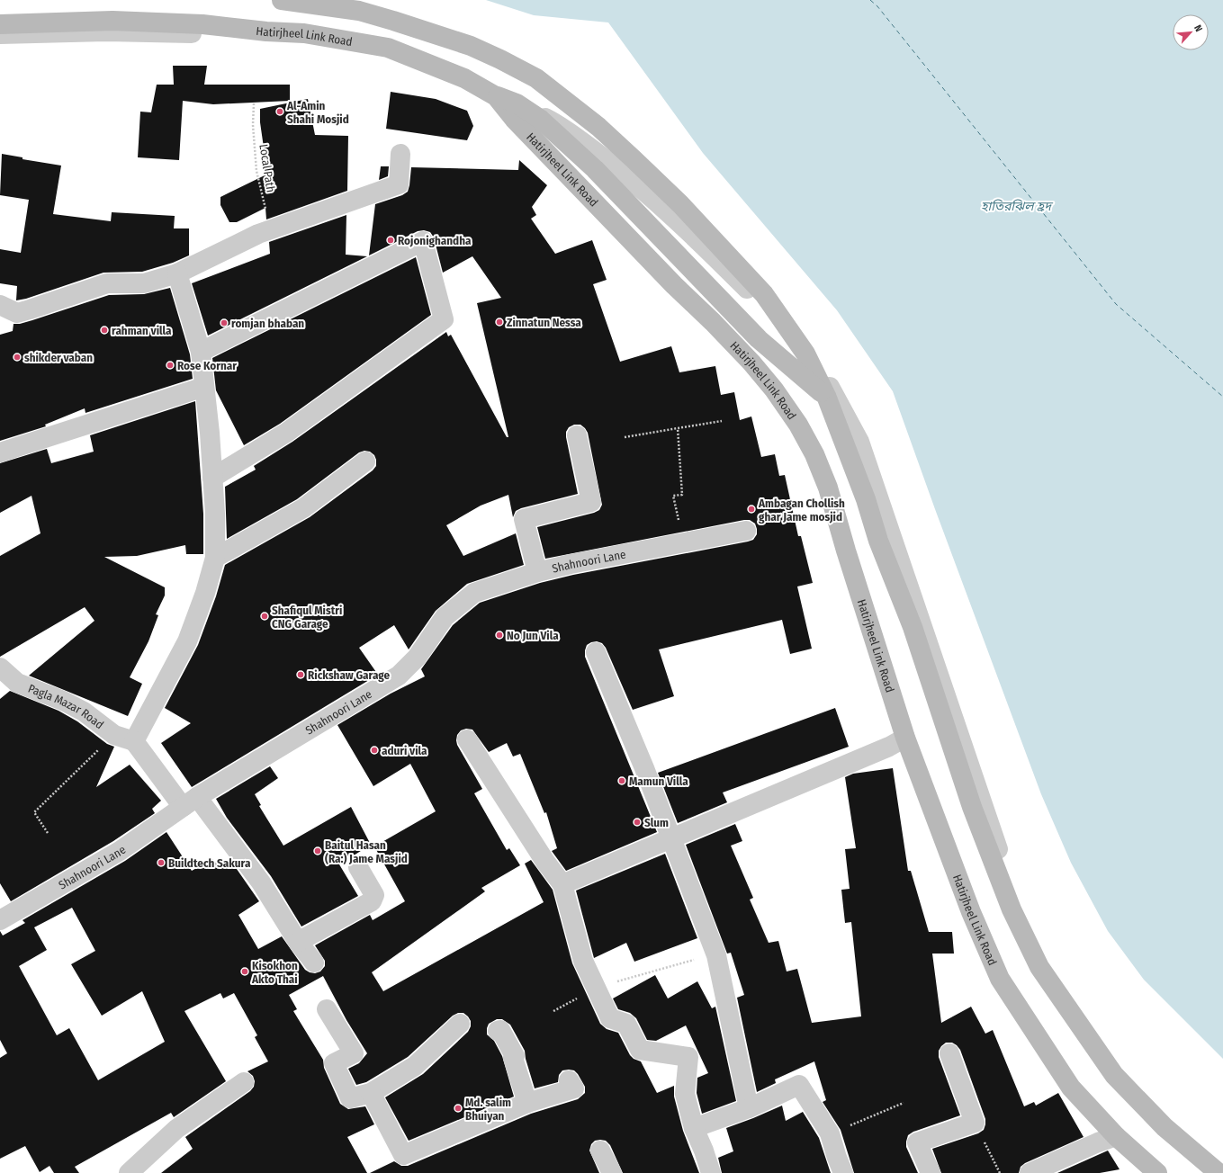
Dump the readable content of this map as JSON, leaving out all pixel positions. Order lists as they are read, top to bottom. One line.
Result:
{"streets":{"main road":["Hatirjheel Link Road"],"street":["Shahnoori Lane","Pagla Mazar Road"],"path":["Local Path"]},"water":["হাতিরঝিল হ্রদ"],"places":["Al-Amin Shahi Mosjid","Rojonighandha","Zinnatun Nessa","romjan bhaban","rahman villa","shikder vaban","Rose Kornar","Ambagan Chollish ghar Jame mosjid","Shafiqul Mistri CNG Garage","No Jun Vila","Rickshaw Garage","aduri vila","Mamun Villa","Slum","Baitul Hasan (Ra:) Jame Masjid","Buildtech Sakura","Kisokhon Akto Thai","Md. salim Bhuiyan"],"north":"top right"}
